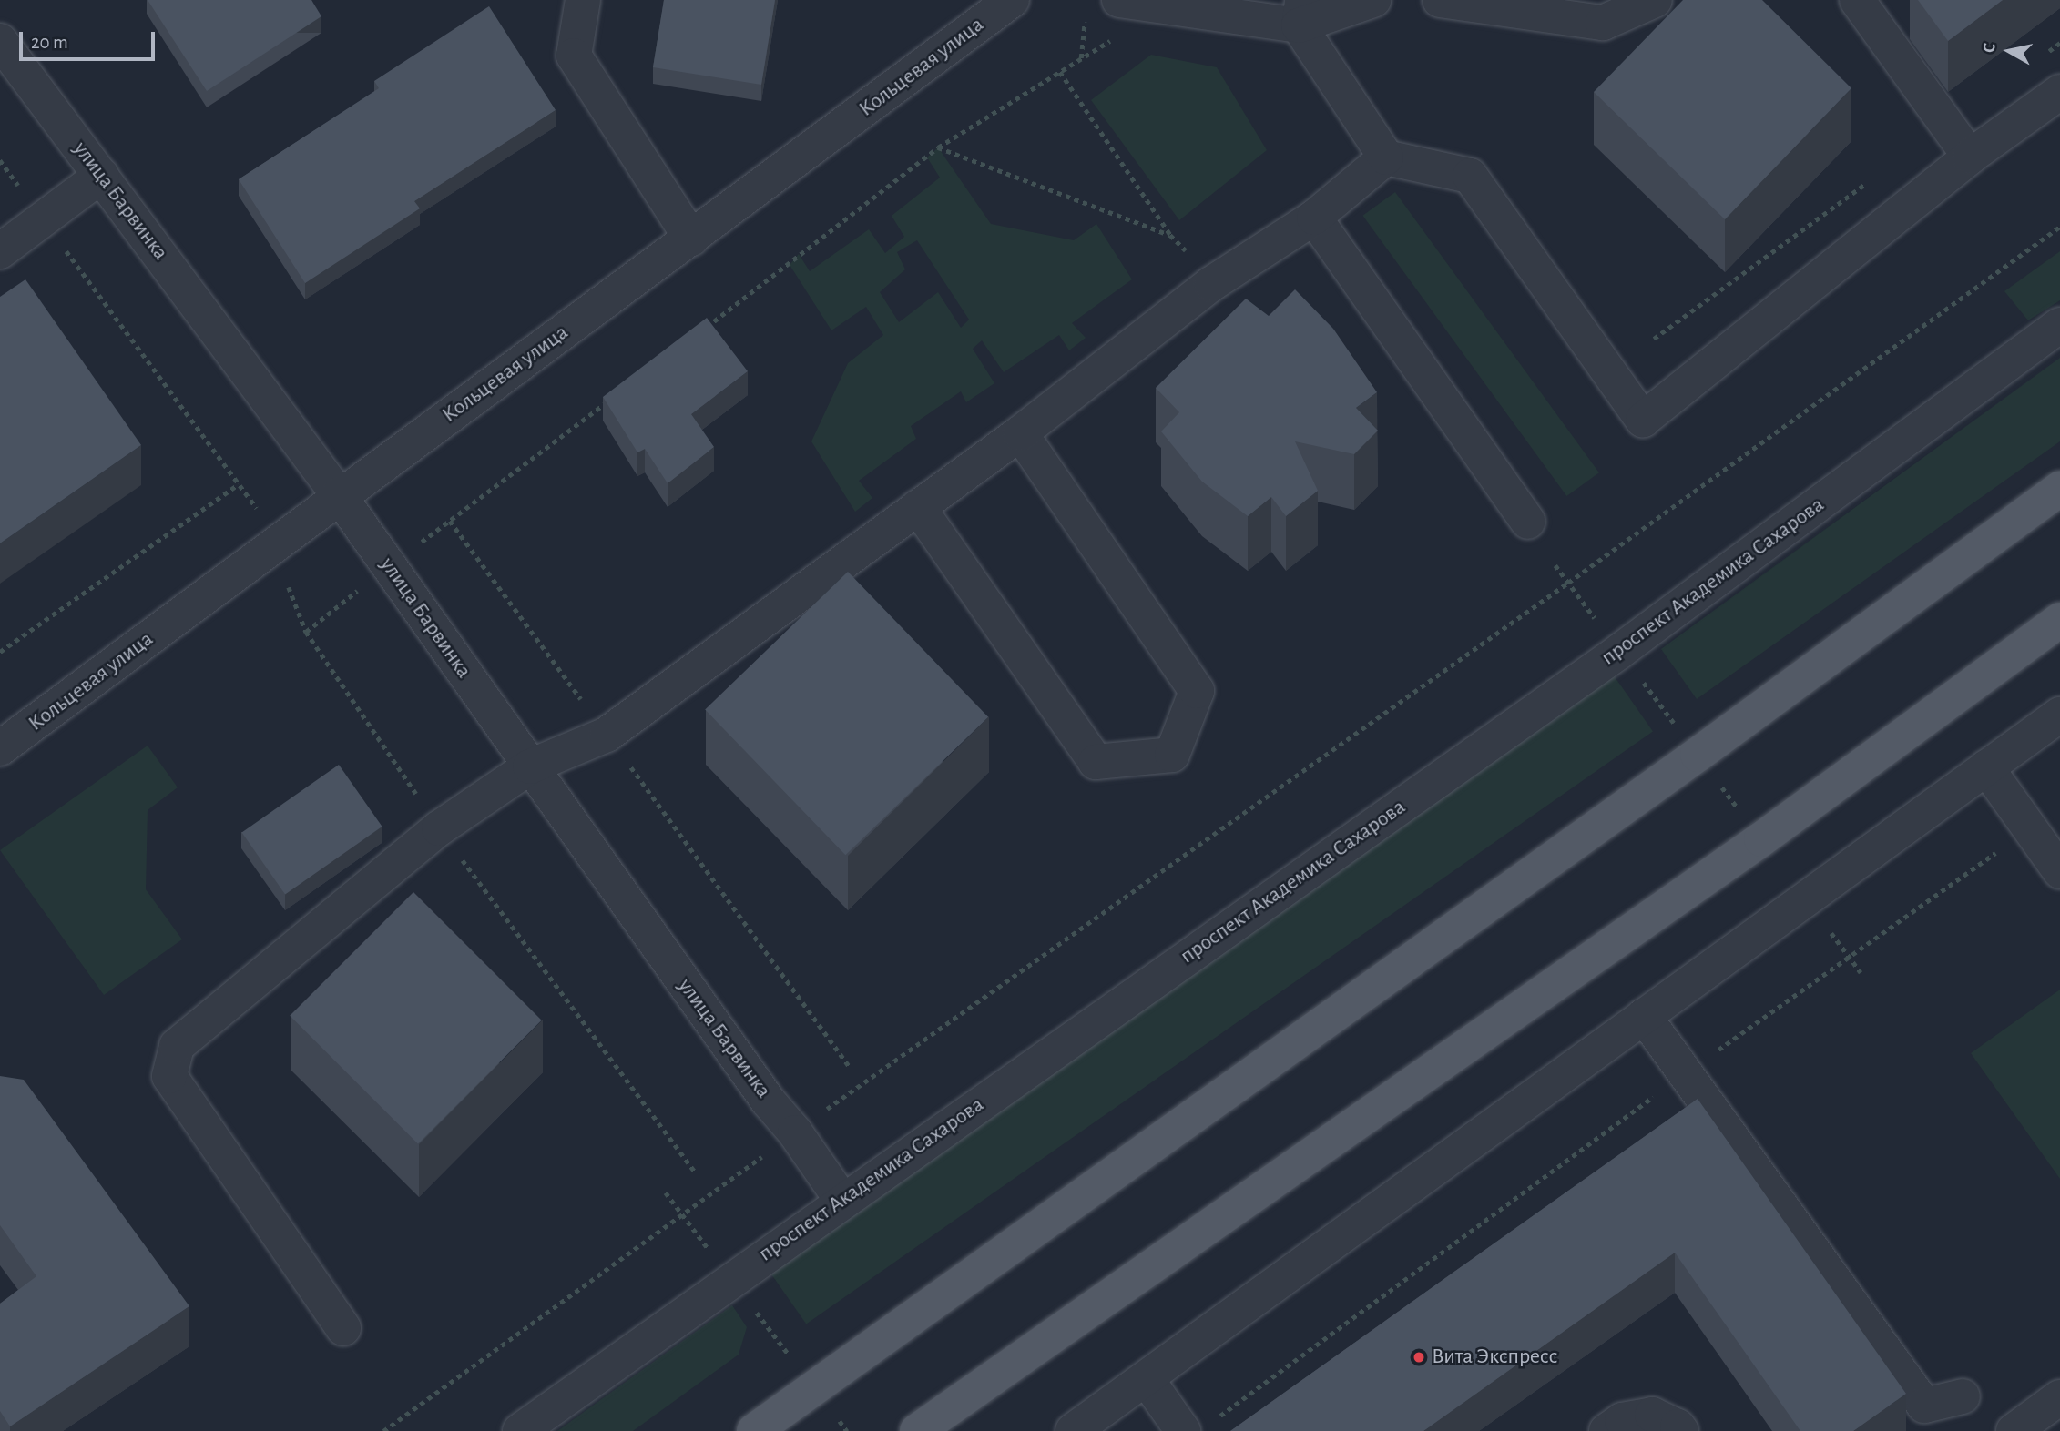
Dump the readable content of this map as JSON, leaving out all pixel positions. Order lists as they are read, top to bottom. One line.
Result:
{"streets":{"street":["Кольцевая улица","улица Барвинка","проспект Академика Сахарова"]},"crossings":[["Кольцевая улица","улица Барвинка"],["улица Барвинка","проспект Академика Сахарова"]],"places":["Вита Экспресс"],"scale_bar":"20 m","north":"left"}
